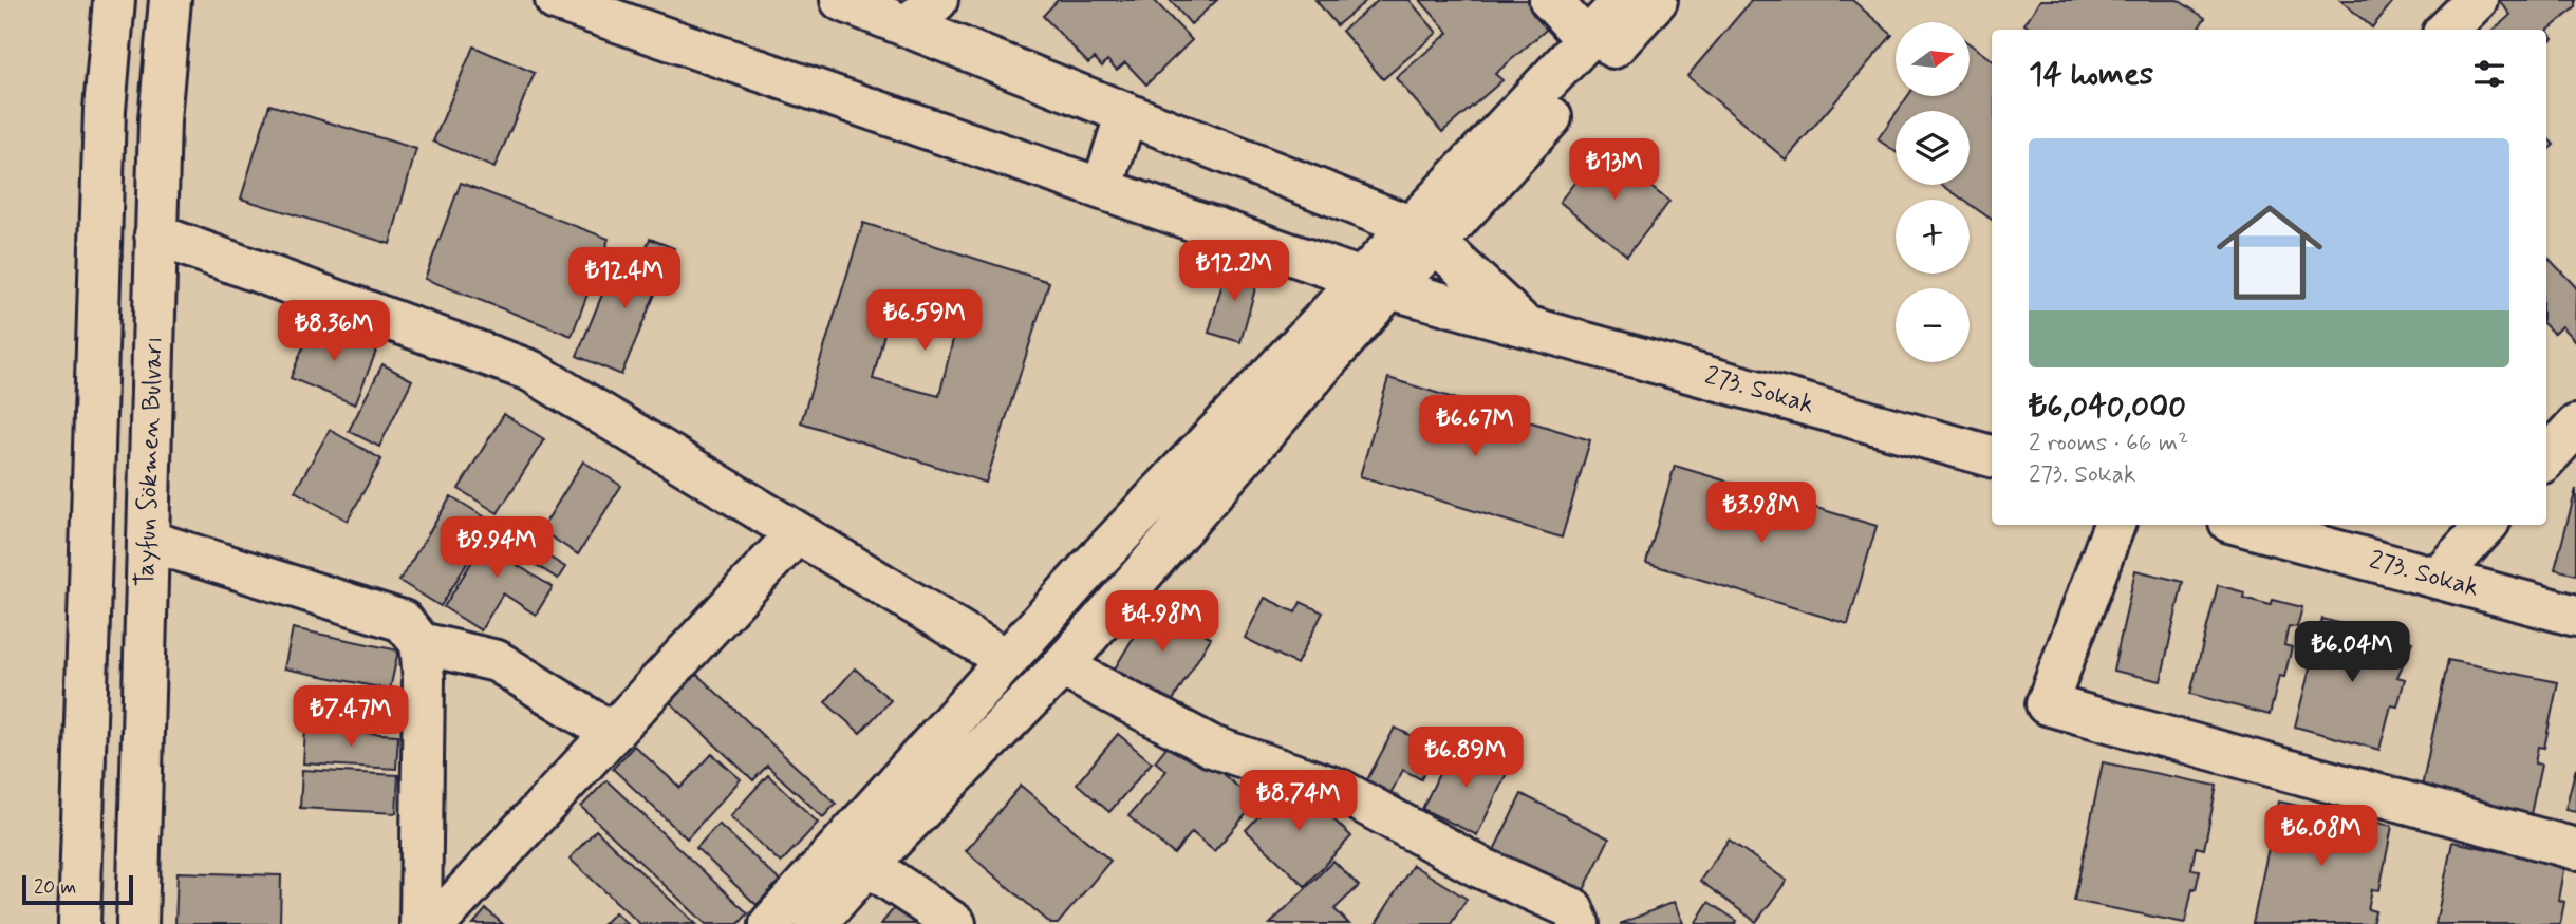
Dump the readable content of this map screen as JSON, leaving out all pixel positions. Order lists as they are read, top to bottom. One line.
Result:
{"streets":{"street":["273. Sokak","Tayfun Sökmen Bulvarı"]},"scale_bar":"20 m","north":"right","page":{"map_buttons":["+","−"],"heading":"14 homes","list":[{"name":"₺6,040,000","note":"2 rooms · 66 m² · 273. Sokak"}],"price":["₺13M","₺12.2M","₺12.4M","₺6.59M","₺8.36M","₺6.67M","₺3.98M","₺9.94M","₺4.98M","₺6.04M","₺7.47M","₺6.89M","₺8.74M","₺6.08M"],"scale":"20 m"}}
